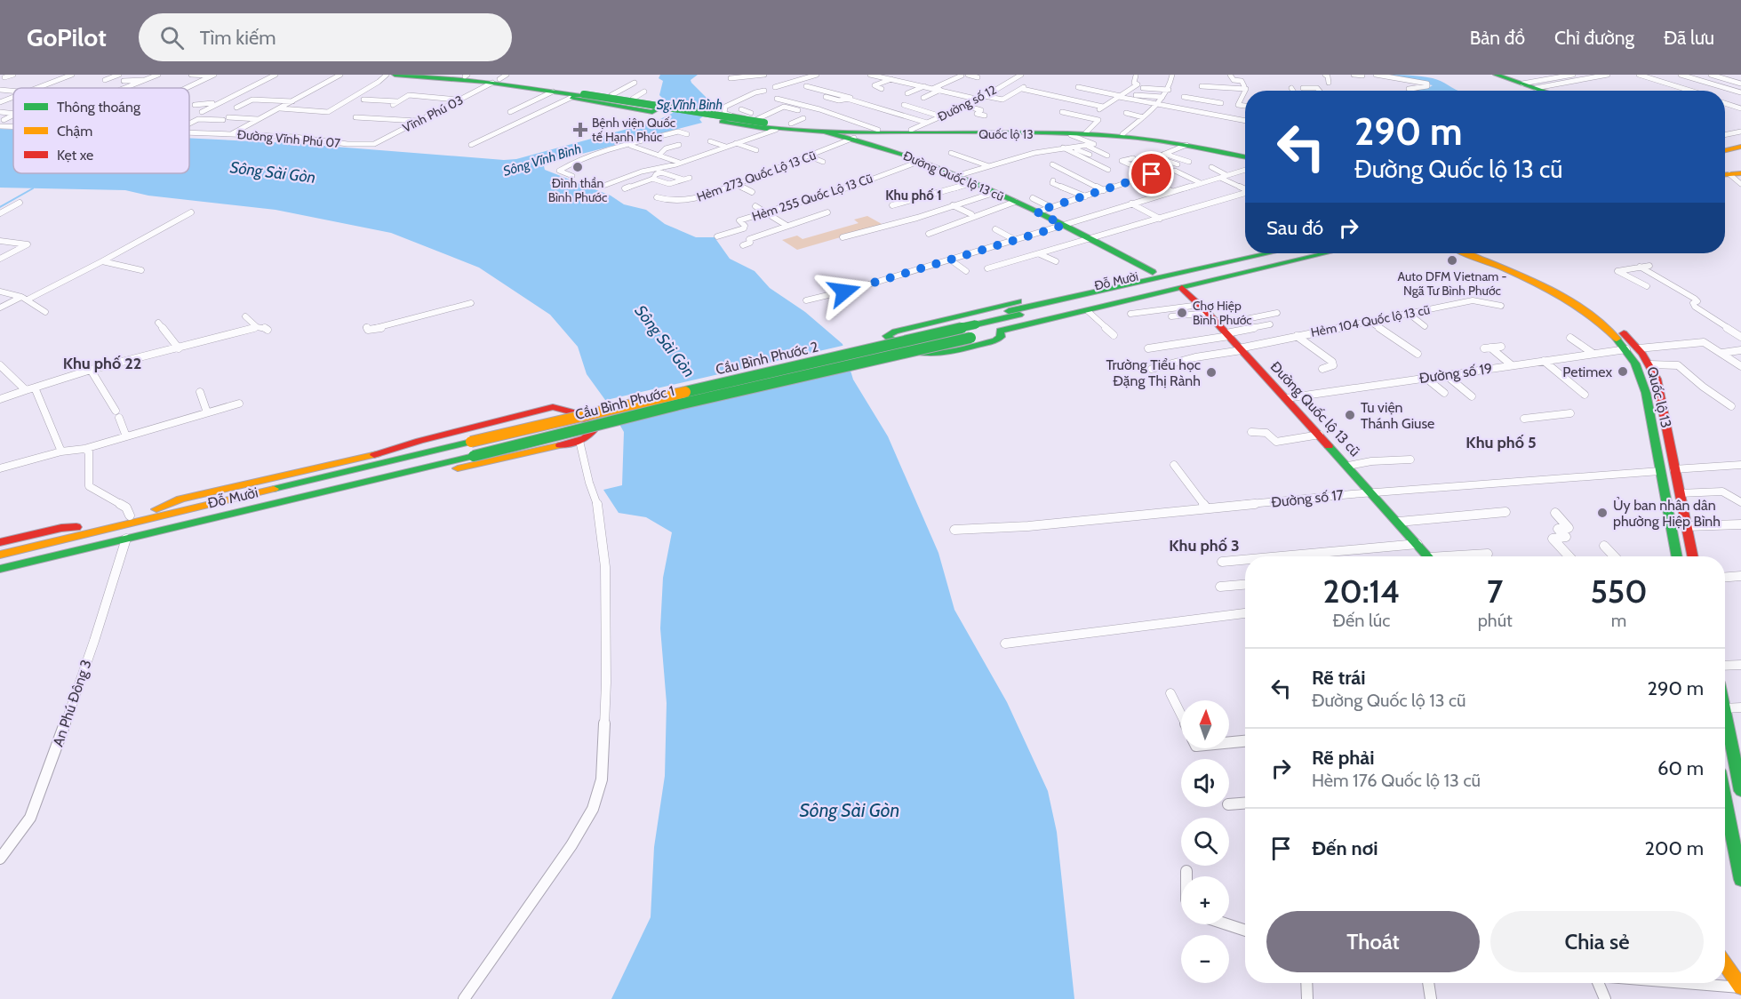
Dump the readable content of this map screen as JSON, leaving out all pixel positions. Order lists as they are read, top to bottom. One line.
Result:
{"streets":{"main road":["Quốc lộ 13","Đường Quốc lộ 13 cũ","Đỗ Mười","Cầu Bình Phước 2","Cầu Bình Phước 1"],"street":["Đường số 12","Vĩnh Phú 03","Đường Vĩnh Phú 07","Hẻm 273 Quốc Lộ 13 Cũ","Hẻm 255 Quốc Lộ 13 Cũ","Hẻm 104 Quốc lộ 13 cũ","Đường số 19","Đường số 17","An Phú Đông 3"]},"crossings":[["Đường số 12","Quốc lộ 13"],["Vĩnh Phú 03","Đường Vĩnh Phú 07"],["Quốc lộ 13","Đường Quốc lộ 13 cũ"],["Quốc lộ 13","Đường số 19"],["Quốc lộ 13","Đường số 17"],["Hẻm 273 Quốc Lộ 13 Cũ","Đường Quốc lộ 13 cũ"],["Đường Quốc lộ 13 cũ","Hẻm 255 Quốc Lộ 13 Cũ"],["Đường Quốc lộ 13 cũ","Đỗ Mười"],["Đường Quốc lộ 13 cũ","Hẻm 104 Quốc lộ 13 cũ"],["Đường Quốc lộ 13 cũ","Đường số 19"],["Đường Quốc lộ 13 cũ","Đường số 17"],["Đỗ Mười","Cầu Bình Phước 2"],["Đỗ Mười","Cầu Bình Phước 1"],["Đỗ Mười","An Phú Đông 3"]],"districts":["Khu phố 1","Khu phố 22","Khu phố 5","Khu phố 3"],"water":["Sg.Vĩnh Bình","Sông Vĩnh Bình","Sông Sài Gòn"],"places":{"health":["Bệnh viện Quốc tế Hạnh Phúc"],"other":["Đình thần Bình Phước","Auto DFM Vietnam - Ngã Tư Bình Phước","Chợ Hiệp Bình Phước","Petimex","Trường Tiểu học Đặng Thị Rành","Tu viện Thánh Giuse","Ủy ban nhân dân phường Hiệp Bình"]},"legend":["Thông thoáng","Chậm","Kẹt xe"],"north":"top","page":{"header":"GoPilot","search":"Tìm kiếm","nav":["Bản đồ","Chỉ đường","Đã lưu"],"turn":["290 m","Đường Quốc lộ 13 cũ"],"then":"Sau đó","eta":["20:14","Đến lúc","7","phút","550","m"],"list":[{"name":"Rẽ trái","note":"Đường Quốc lộ 13 cũ","value":"290 m"},{"name":"Rẽ phải","note":"Hèm 176 Quốc lộ 13 cũ","value":"60 m"},{"name":"Đến nơi","value":"200 m"}],"map_buttons":["+","−"],"buttons":["Thoát","Chia sẻ"]}}
